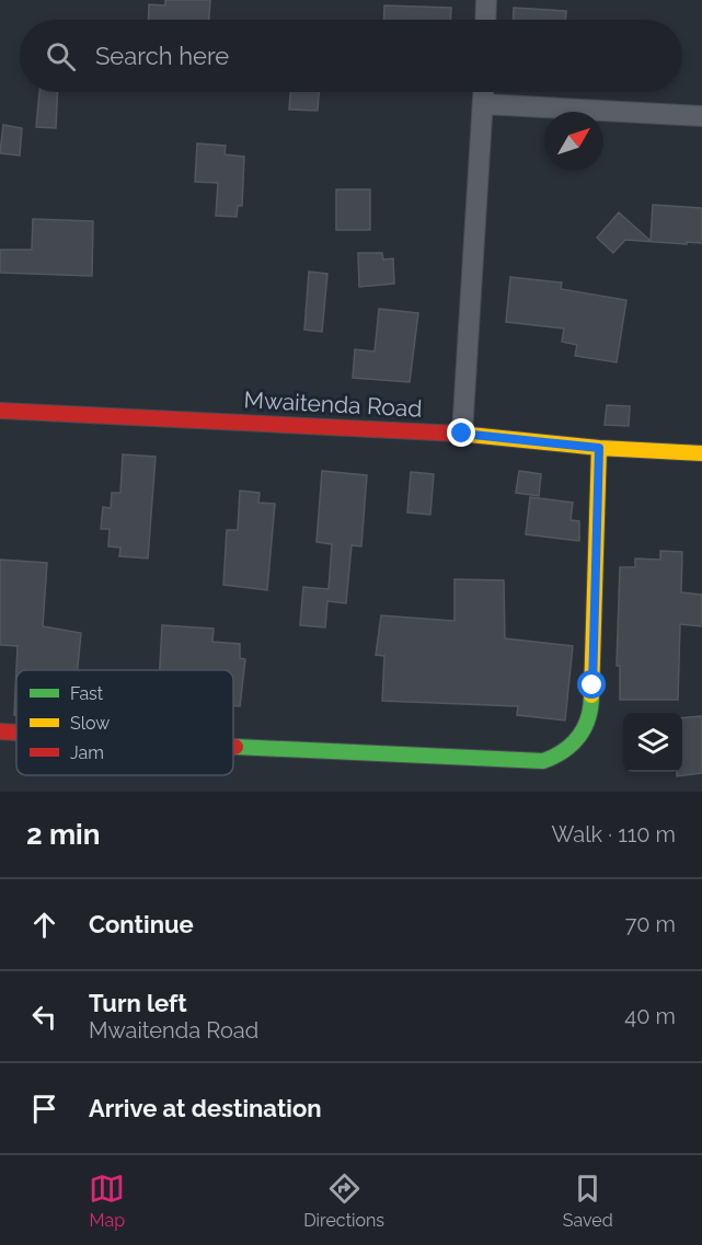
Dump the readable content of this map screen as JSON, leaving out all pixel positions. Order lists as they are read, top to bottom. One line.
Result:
{"streets":{"street":["Mwaitenda Road"]},"legend":["Fast","Slow","Jam"],"north":"top right","page":{"search":"Search here","heading":["2 min","Walk · 110 m"],"list":[["Continue","70 m"],["Turn left","Mwaitenda Road","40 m"],"Arrive at destination"],"nav":["Map","Directions","Saved"]}}
